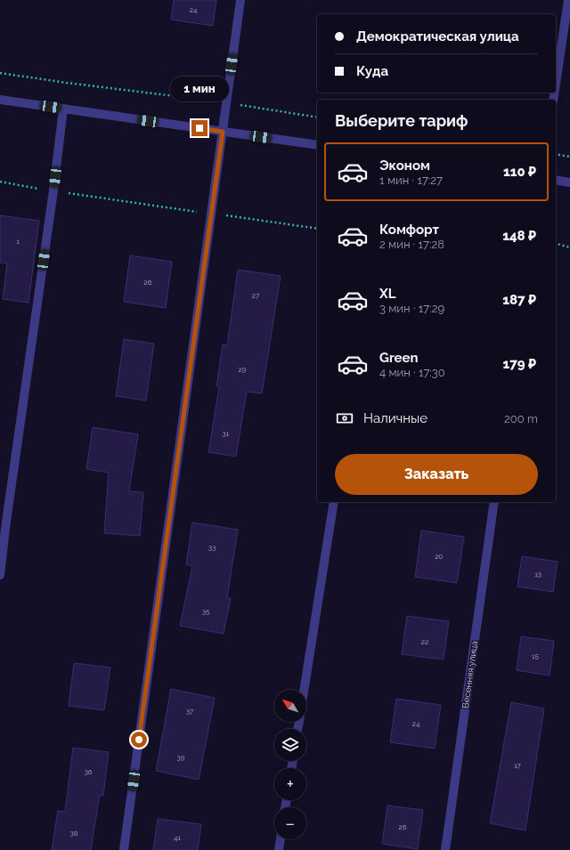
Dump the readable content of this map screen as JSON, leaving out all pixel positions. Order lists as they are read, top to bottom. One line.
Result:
{"streets":{"street":["Весенняя улица"]},"house_numbers":["24","1","26","27","29","31","33","20","13","35","22","15","37","24","39","17","36","26","38","41"],"north":"top left","page":{"banner":["Демократическая улица","Куда"],"bubble":"1 мин","heading":"Выберите тариф","list":[{"name":"Эконом","note":"1 мин · 17:27","value":"110 ₽"},{"name":"Комфорт","note":"2 мин · 17:28","value":"148 ₽"},{"name":"XL","note":"3 мин · 17:29","value":"187 ₽"},{"name":"Green","note":"4 мин · 17:30","value":"179 ₽"}],"pay":["Наличные","200 m"],"buttons":"Заказать","map_buttons":["+","−"]}}
